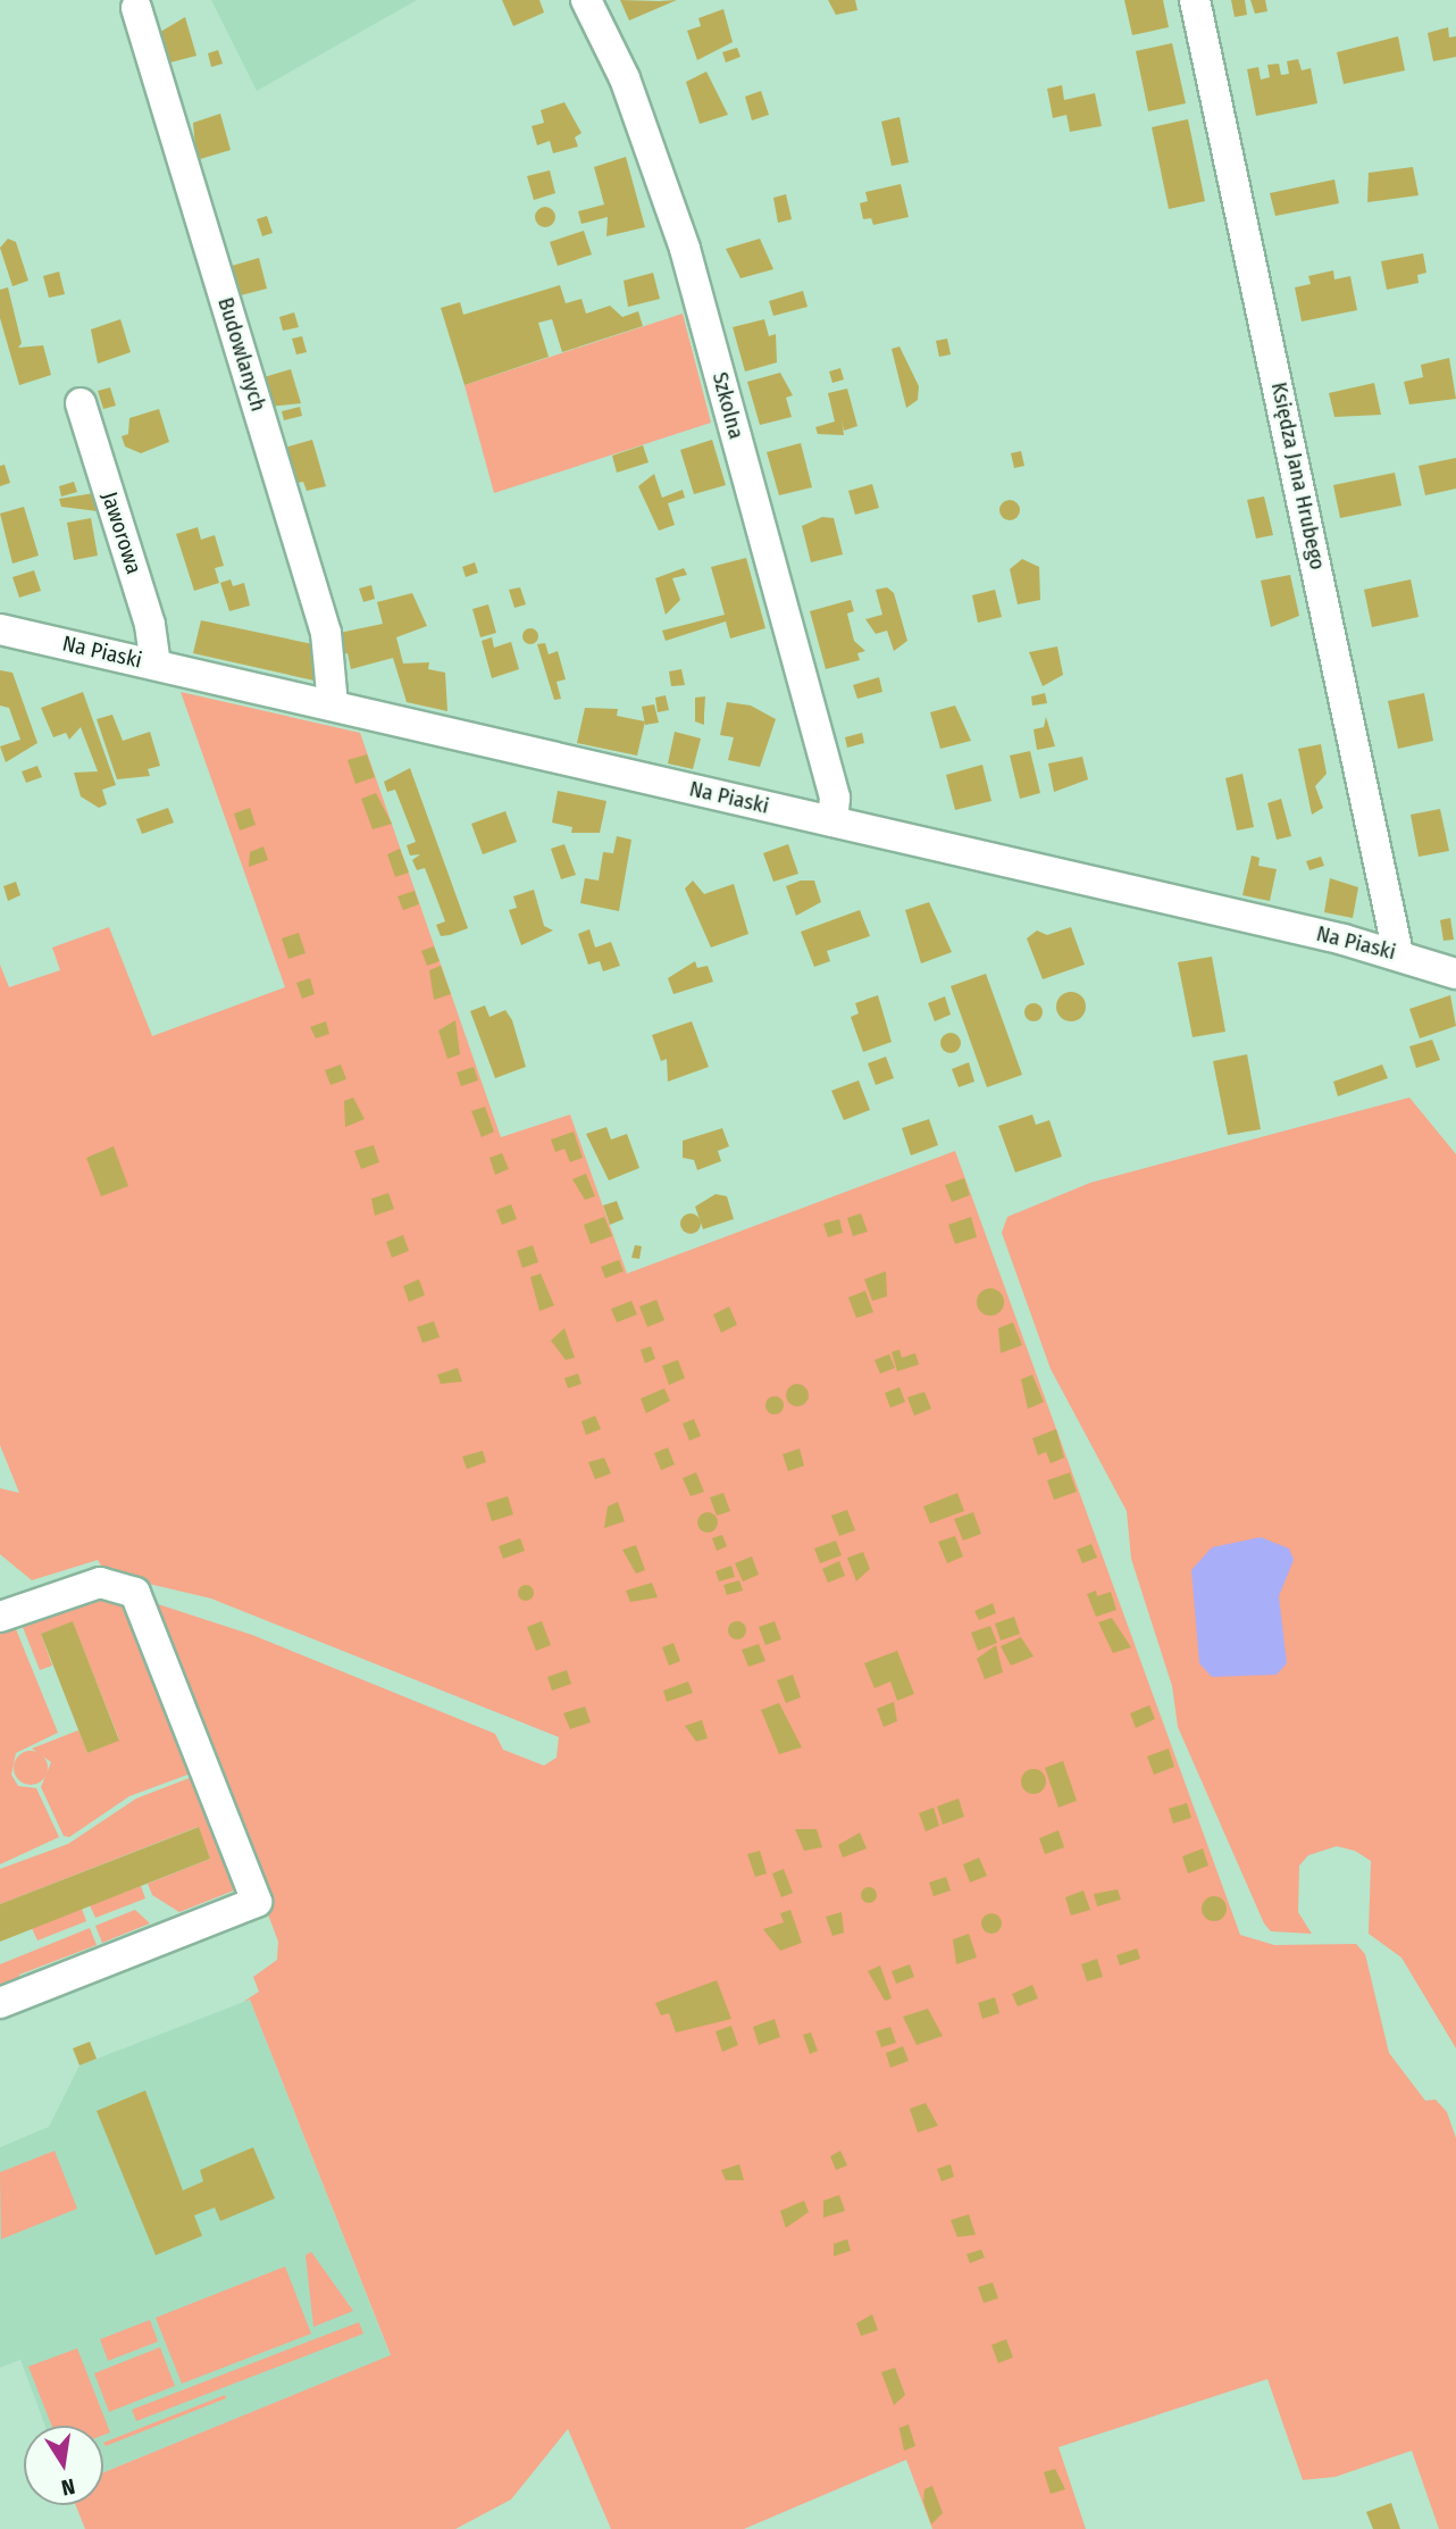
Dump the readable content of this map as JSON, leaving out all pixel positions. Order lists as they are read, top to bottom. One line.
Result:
{"streets":{"street":["Budowlanych","Szkolna","Księdza Jana Hrubego","Jaworowa","Na Piaski"]},"crossings":[["Budowlanych","Na Piaski"],["Szkolna","Na Piaski"],["Księdza Jana Hrubego","Na Piaski"],["Jaworowa","Na Piaski"]],"north":"bottom"}
